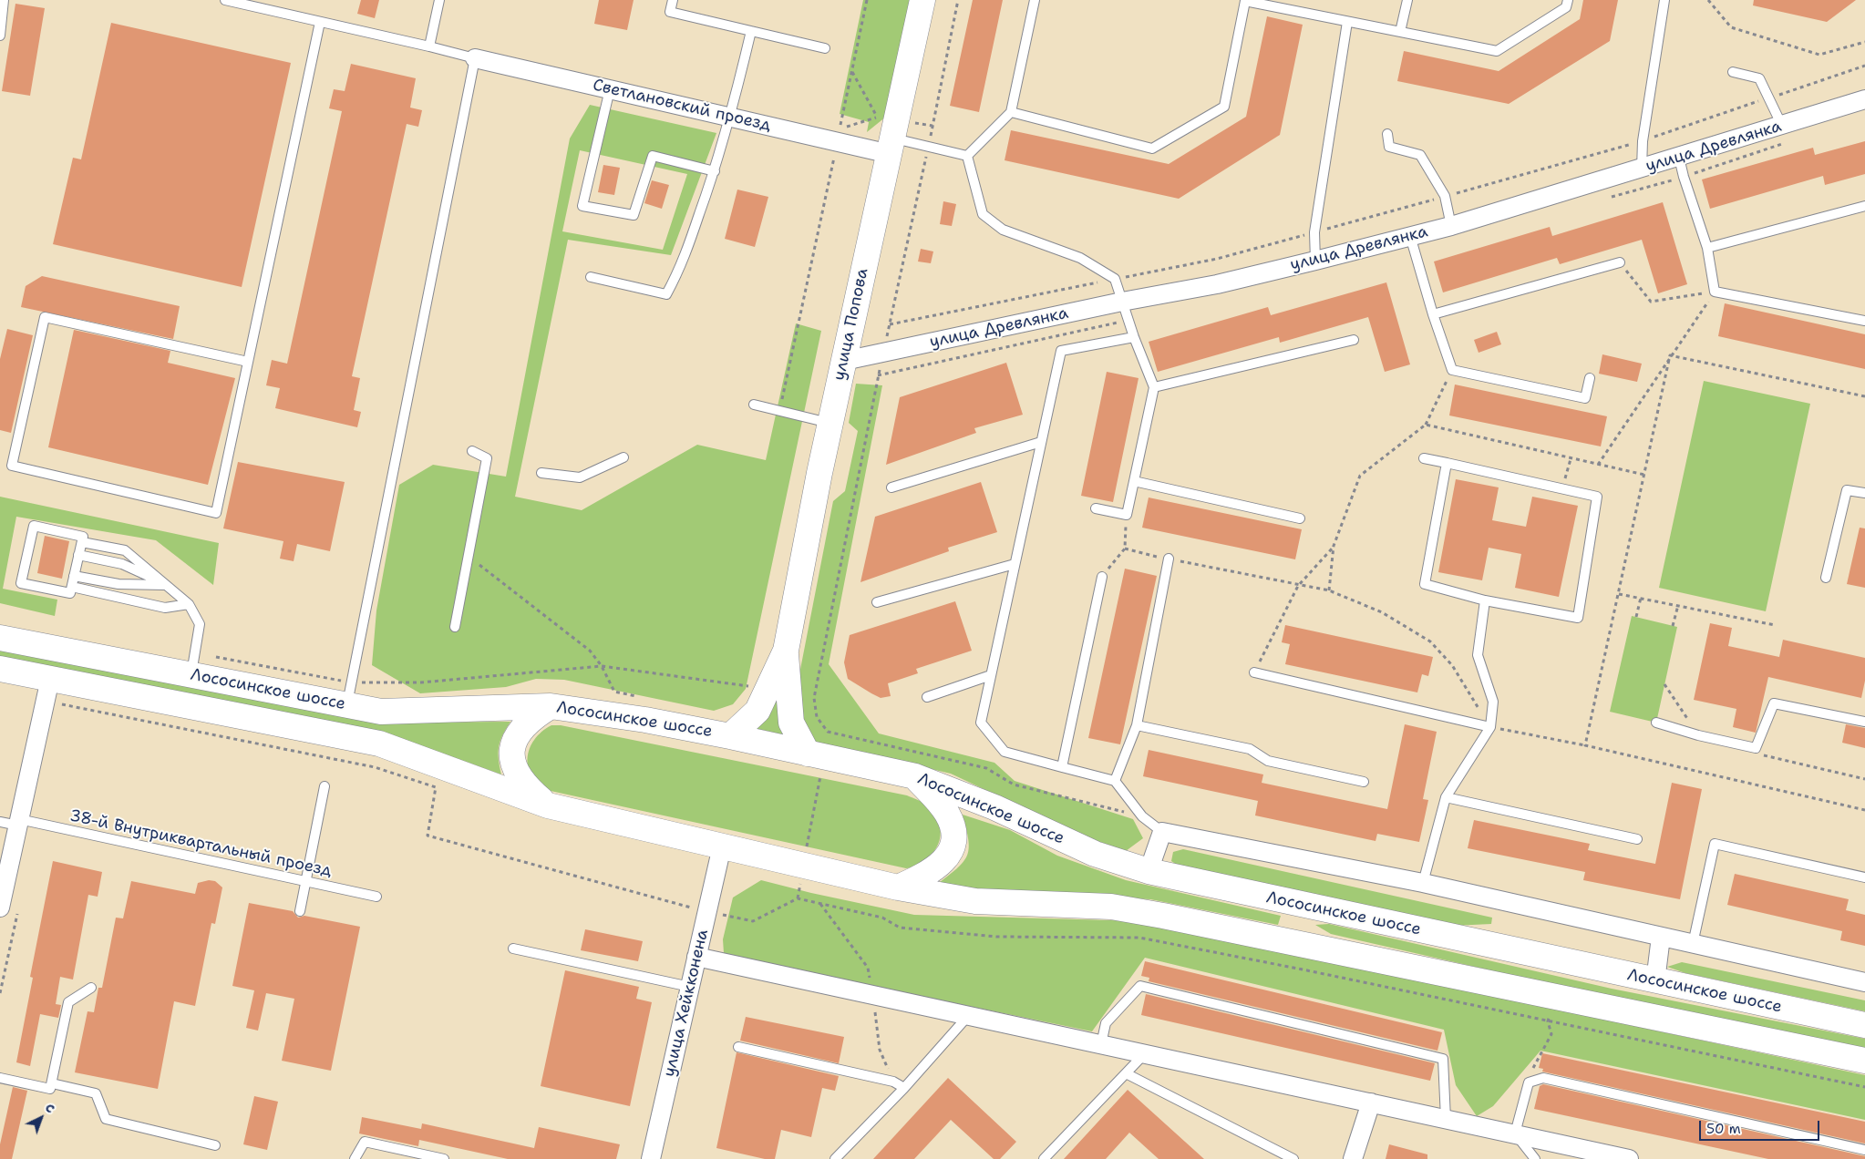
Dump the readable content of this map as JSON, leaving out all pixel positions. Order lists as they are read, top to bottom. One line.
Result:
{"streets":{"street":["Светлановский проезд","улица Древлянка","улица Попова","Лососинское шоссе","улица Хейкконена"],"lane":["38-й Внутриквартальный проезд"]},"crossings":[["Светлановский проезд","улица Попова"],["улица Древлянка","улица Попова"],["улица Попова","Лососинское шоссе"],["Лососинское шоссе","улица Хейкконена"]],"scale_bar":"50 m","north":"top right"}
